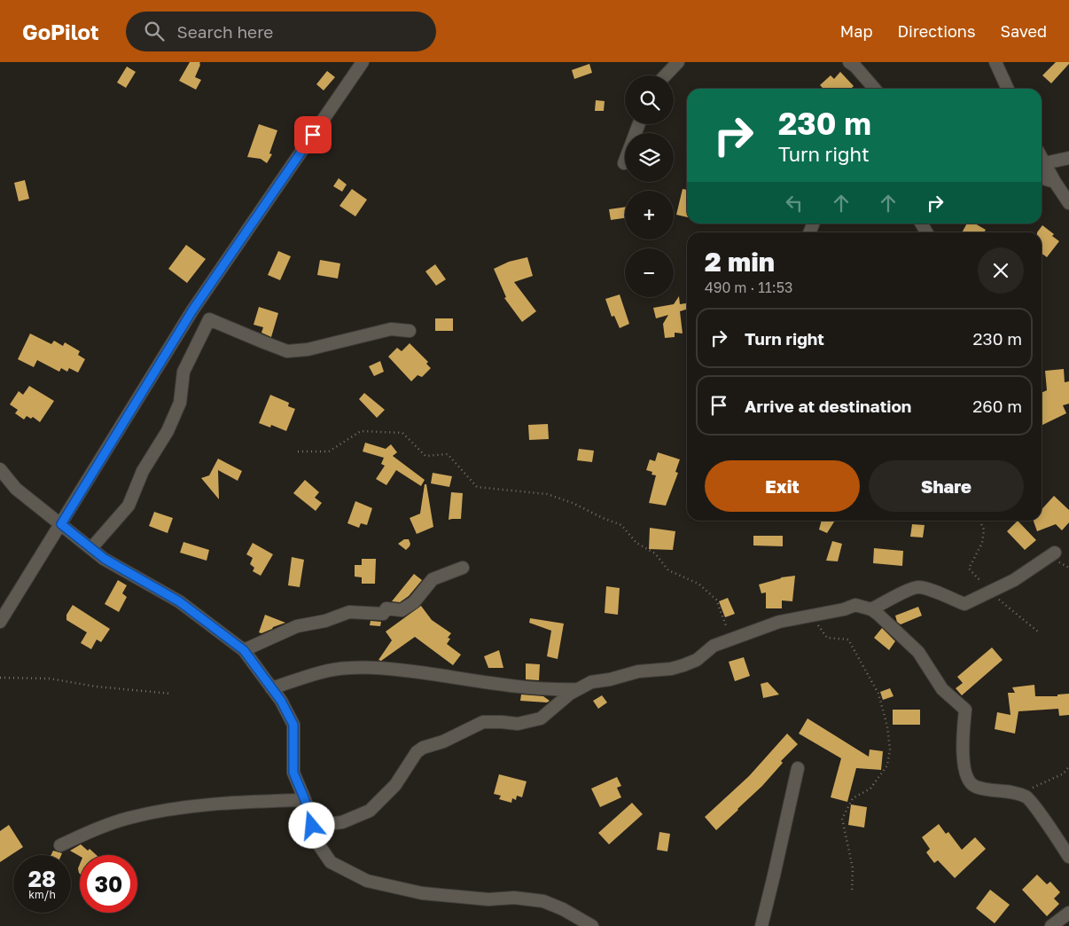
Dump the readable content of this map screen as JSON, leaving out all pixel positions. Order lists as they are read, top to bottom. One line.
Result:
{"page":{"header":"GoPilot","search":"Search here","nav":["Map","Directions","Saved"],"map_buttons":["+","−"],"turn":["230 m","Turn right"],"heading":["2 min","490 m · 11:53"],"list":[{"name":"Turn right","value":"230 m"},{"name":"Arrive at destination","value":"260 m"}],"buttons":["Exit","Share"],"speed":"28 km/h","limit":"30"}}
